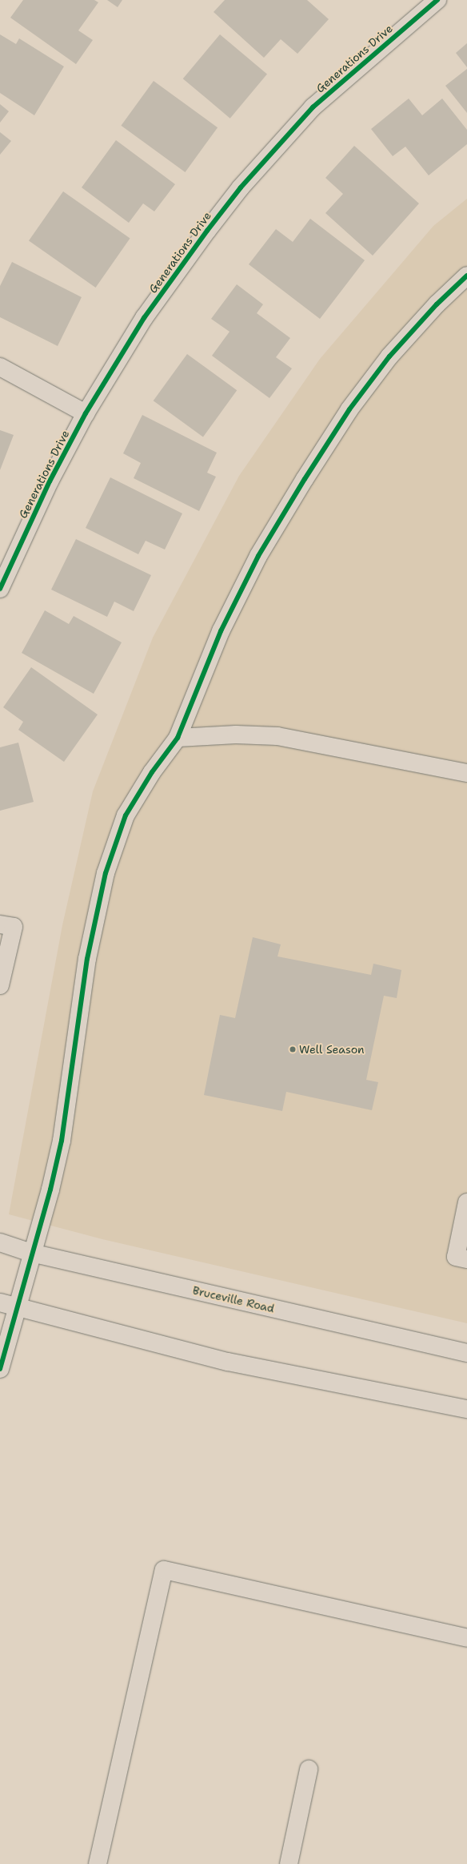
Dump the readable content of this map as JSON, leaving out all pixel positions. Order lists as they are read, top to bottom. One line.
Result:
{"streets":{"street":["Generations Drive","Bruceville Road"]},"places":["Well Season"]}
